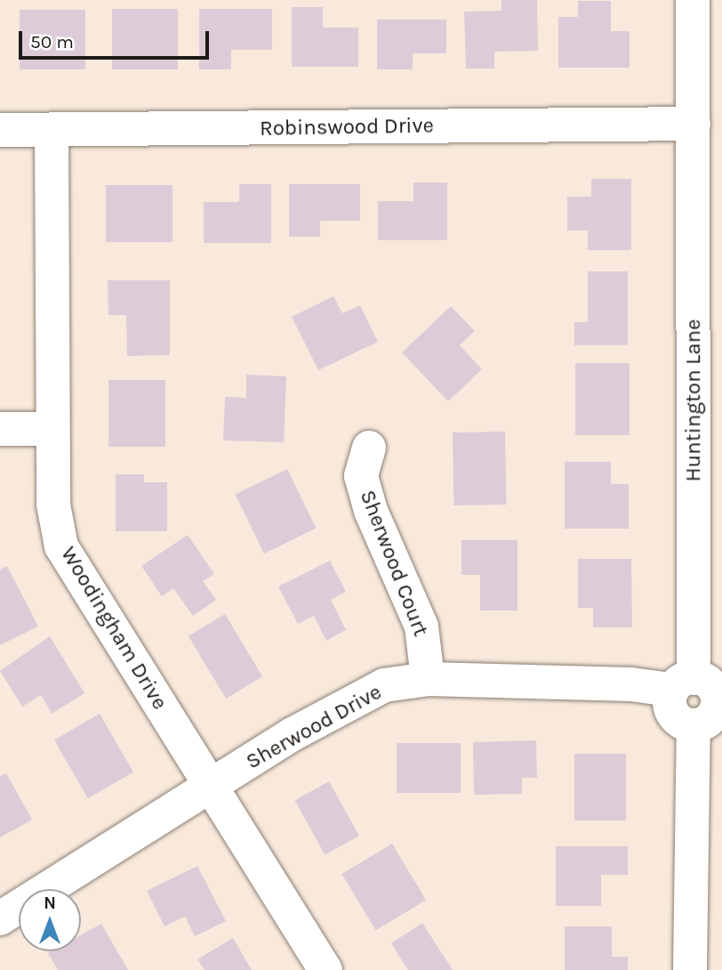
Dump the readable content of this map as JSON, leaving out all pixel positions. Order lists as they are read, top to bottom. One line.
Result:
{"streets":{"street":["Robinswood Drive","Huntington Lane","Sherwood Court","Woodingham Drive","Sherwood Drive"]},"crossings":[["Robinswood Drive","Huntington Lane"],["Robinswood Drive","Woodingham Drive"],["Huntington Lane","Sherwood Drive"],["Sherwood Court","Sherwood Drive"],["Woodingham Drive","Sherwood Drive"]],"scale_bar":"50 m","north":"top"}
